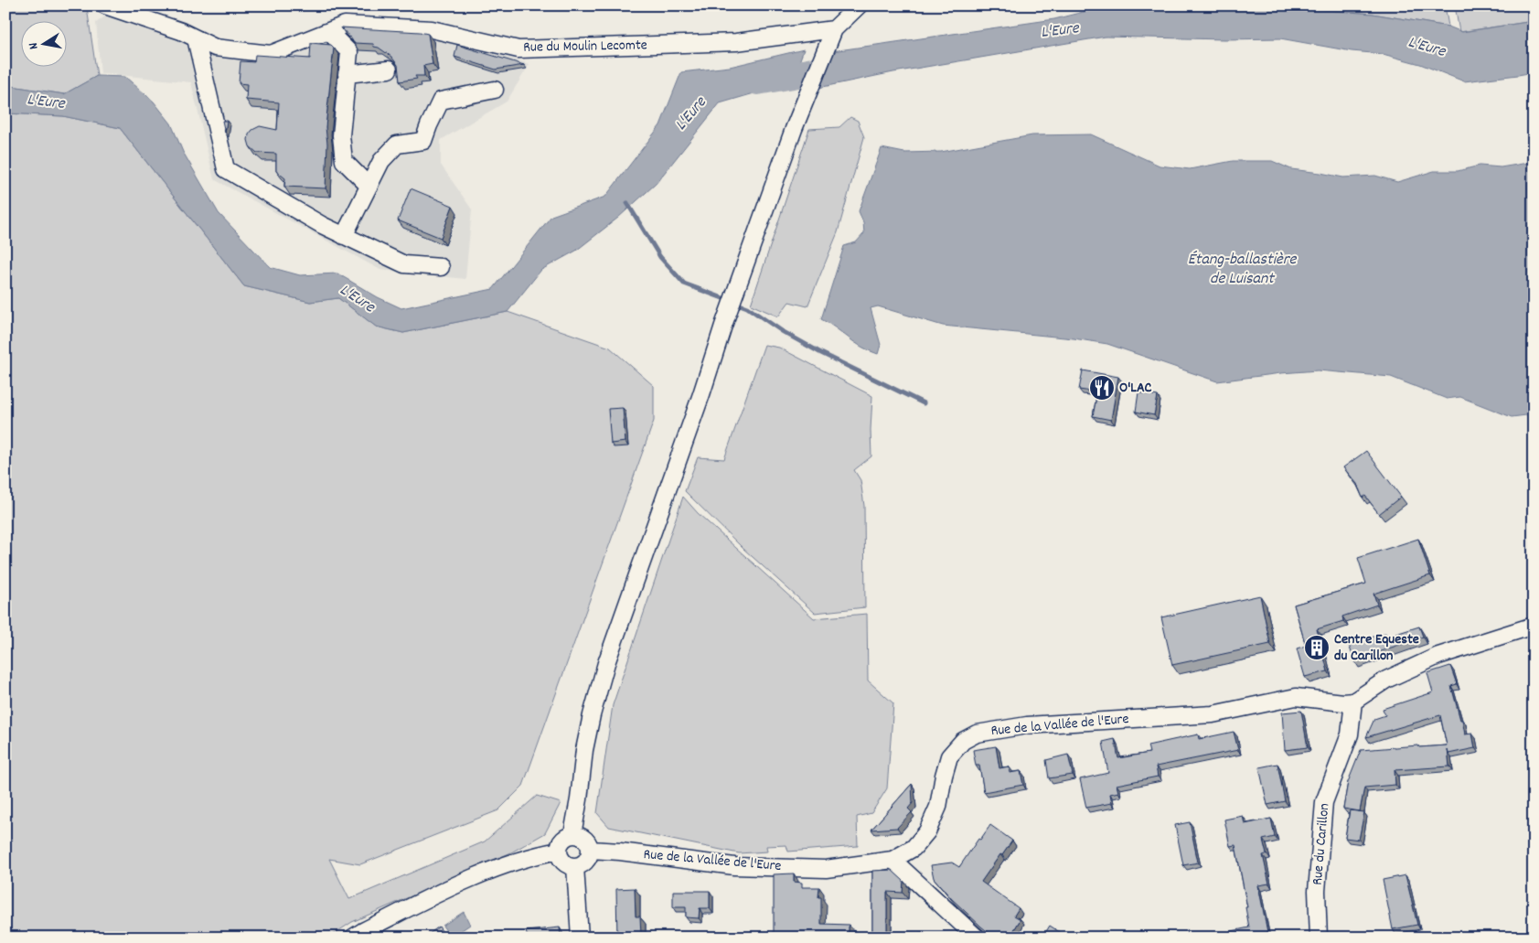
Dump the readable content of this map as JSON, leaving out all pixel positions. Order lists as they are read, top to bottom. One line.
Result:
{"streets":{"street":["Rue du Moulin Lecomte","Rue de la Vallée de l'Eure","Rue du Carillon"]},"crossings":[["Rue de la Vallée de l'Eure","Rue du Carillon"]],"water":["L'Eure","Étang-ballastière de Luisant"],"places":{"restaurant":["O'LAC"],"building":["Centre Equeste du Carillon"]},"north":"left"}
